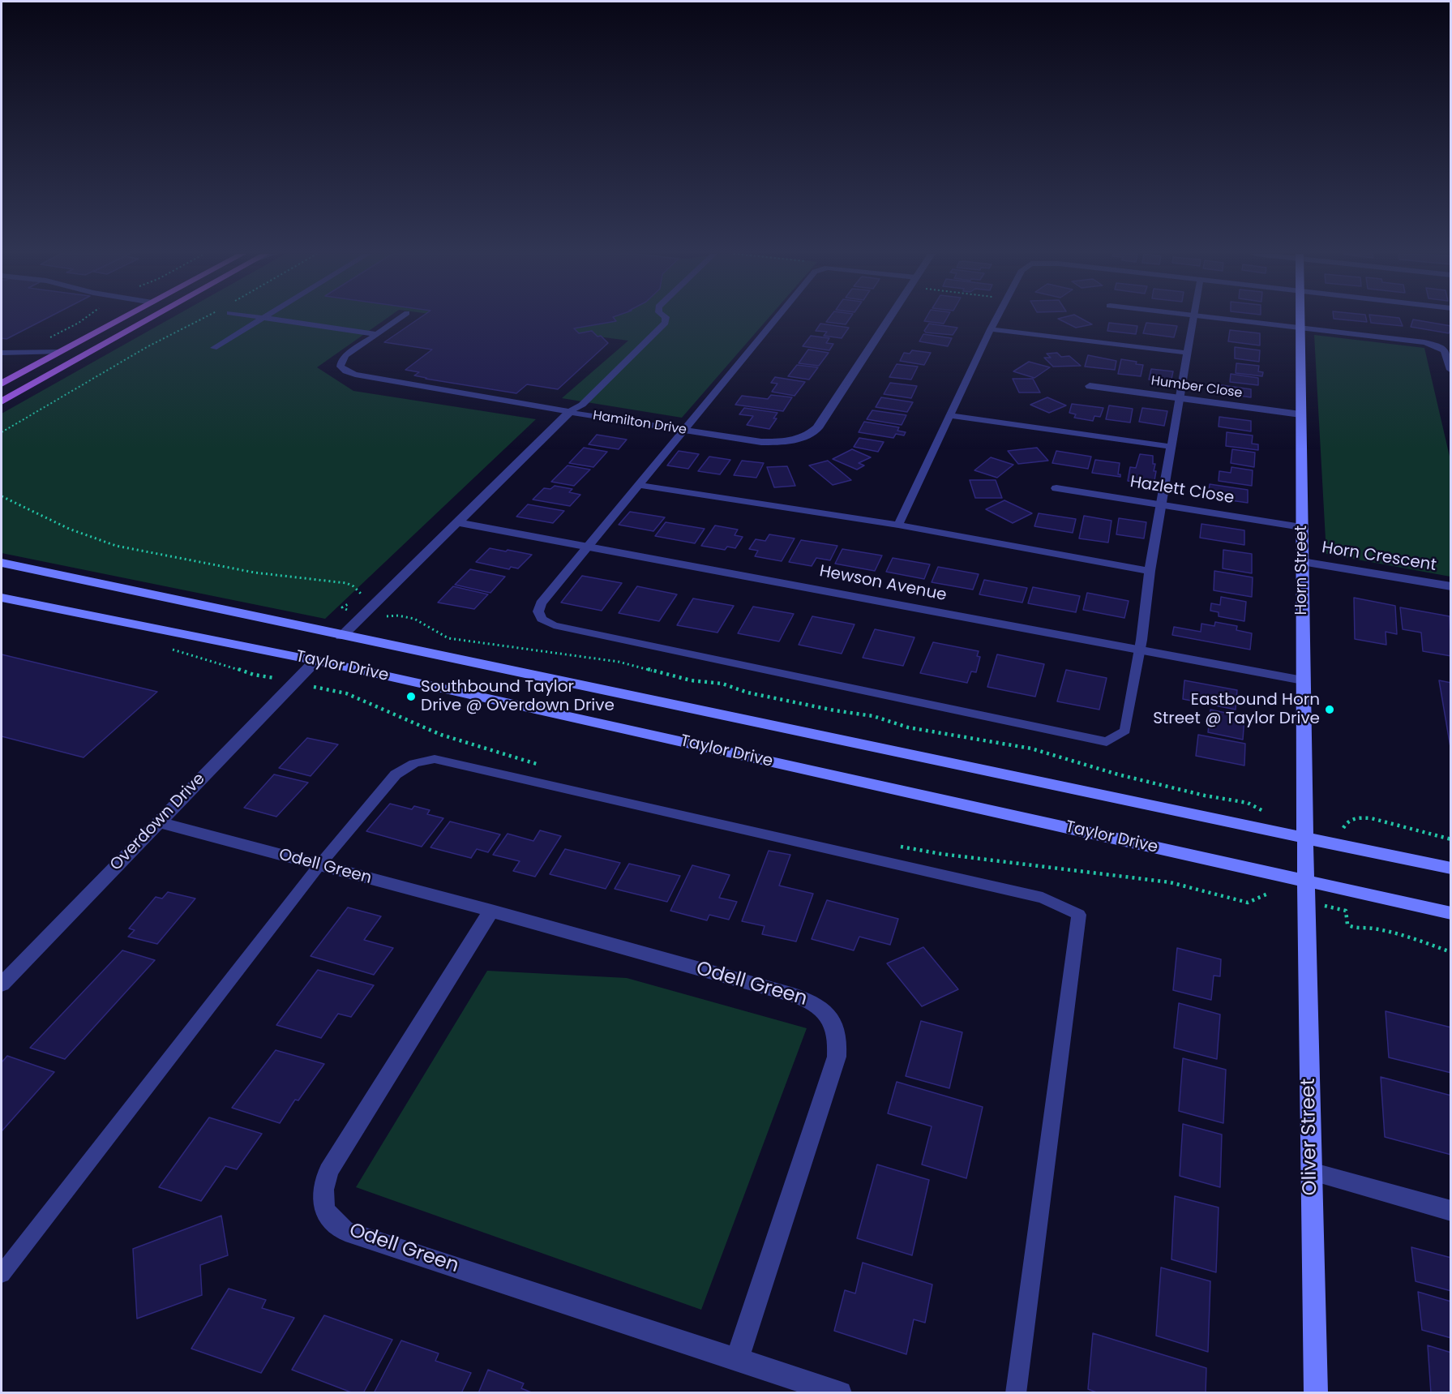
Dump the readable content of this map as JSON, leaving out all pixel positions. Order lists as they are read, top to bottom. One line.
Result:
{"streets":{"main road":["Horn Street","Taylor Drive","Oliver Street"],"street":["Humber Close","Hamilton Drive","Hazlett Close","Horn Crescent","Hewson Avenue","Overdown Drive","Odell Green"]},"crossings":[["Humber Close","Horn Street"],["Hamilton Drive","Hewson Avenue"],["Hamilton Drive","Taylor Drive"],["Hazlett Close","Horn Street"],["Horn Crescent","Horn Street"],["Horn Street","Hewson Avenue"],["Horn Street","Taylor Drive"],["Horn Street","Oliver Street"],["Taylor Drive","Overdown Drive"],["Taylor Drive","Oliver Street"],["Overdown Drive","Odell Green"]],"places":["Southbound Taylor Drive @ Overdown Drive","Eastbound Horn Street @ Taylor Drive"]}
